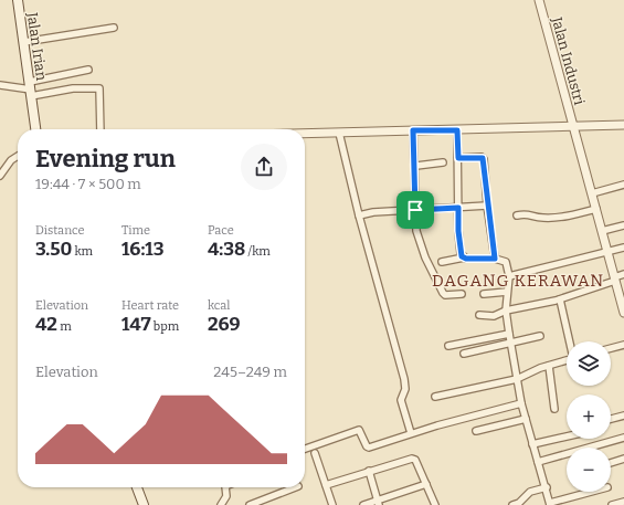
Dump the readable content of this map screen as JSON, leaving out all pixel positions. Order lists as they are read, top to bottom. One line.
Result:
{"streets":{"main road":["Jalan Irian"],"street":["Jalan Industri"]},"districts":["DAGANG KERAWAN"],"page":{"heading":["Evening run","19:44 · 7 × 500 m"],"stats":[["Distance","3.50 km"],["Time","16:13"],["Pace","4:38 /km"],["Elevation","42 m"],["Heart rate","147 bpm"],["kcal","269"]],"map_buttons":["+","−"],"chart":["Elevation","245–249 m"]}}
